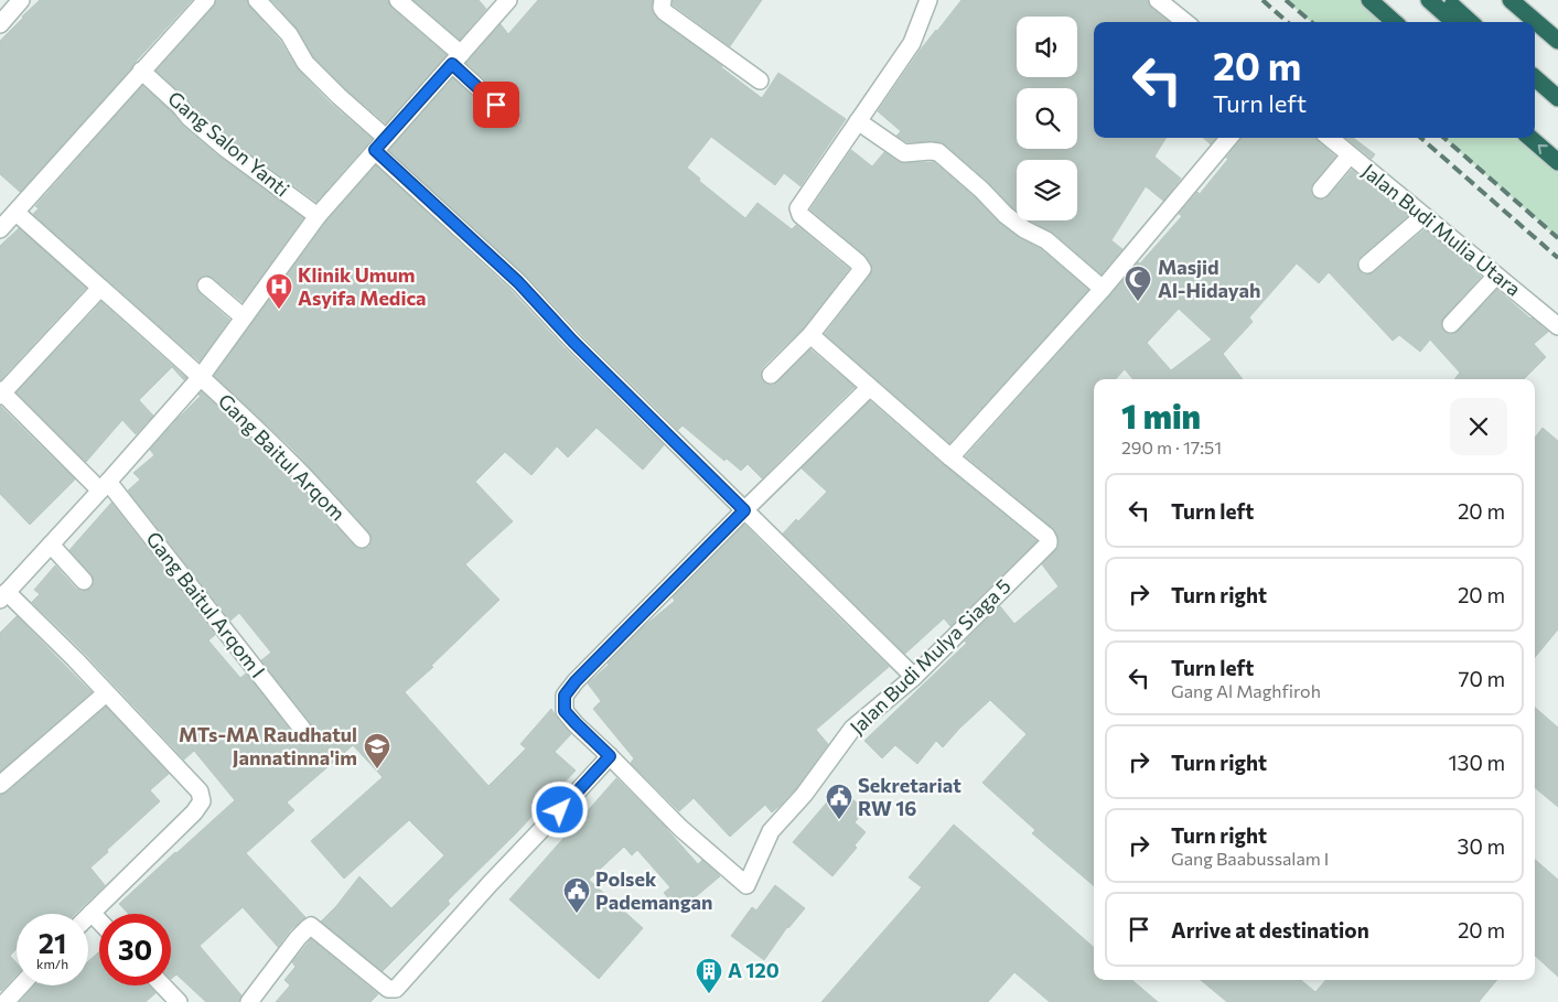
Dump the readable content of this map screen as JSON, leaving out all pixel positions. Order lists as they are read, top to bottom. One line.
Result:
{"streets":{"street":["Gang Salon Yanti","Jalan Budi Mulia Utara","Gang Baitul Arqom","Gang Baitul Arqom I","Jalan Budi Mulya Siaga 5"]},"places":{"mosque":["Masjid Al-Hidayah"],"hospital":["Klinik Umum Asyifa Medica"],"school or university":["MTs-MA Raudhatul Jannatinna'im"],"public building":["Sekretariat RW 16","Polsek Pademangan"],"building":["A 120"]},"page":{"turn":["20 m","Turn left"],"heading":["1 min","290 m · 17:51"],"list":[{"name":"Turn left","value":"20 m"},{"name":"Turn right","value":"20 m"},{"name":"Turn left","note":"Gang Al Maghfiroh","value":"70 m"},{"name":"Turn right","value":"130 m"},{"name":"Turn right","note":"Gang Baabussalam I","value":"30 m"},{"name":"Arrive at destination","value":"20 m"}],"speed":"21 km/h","limit":"30"}}
